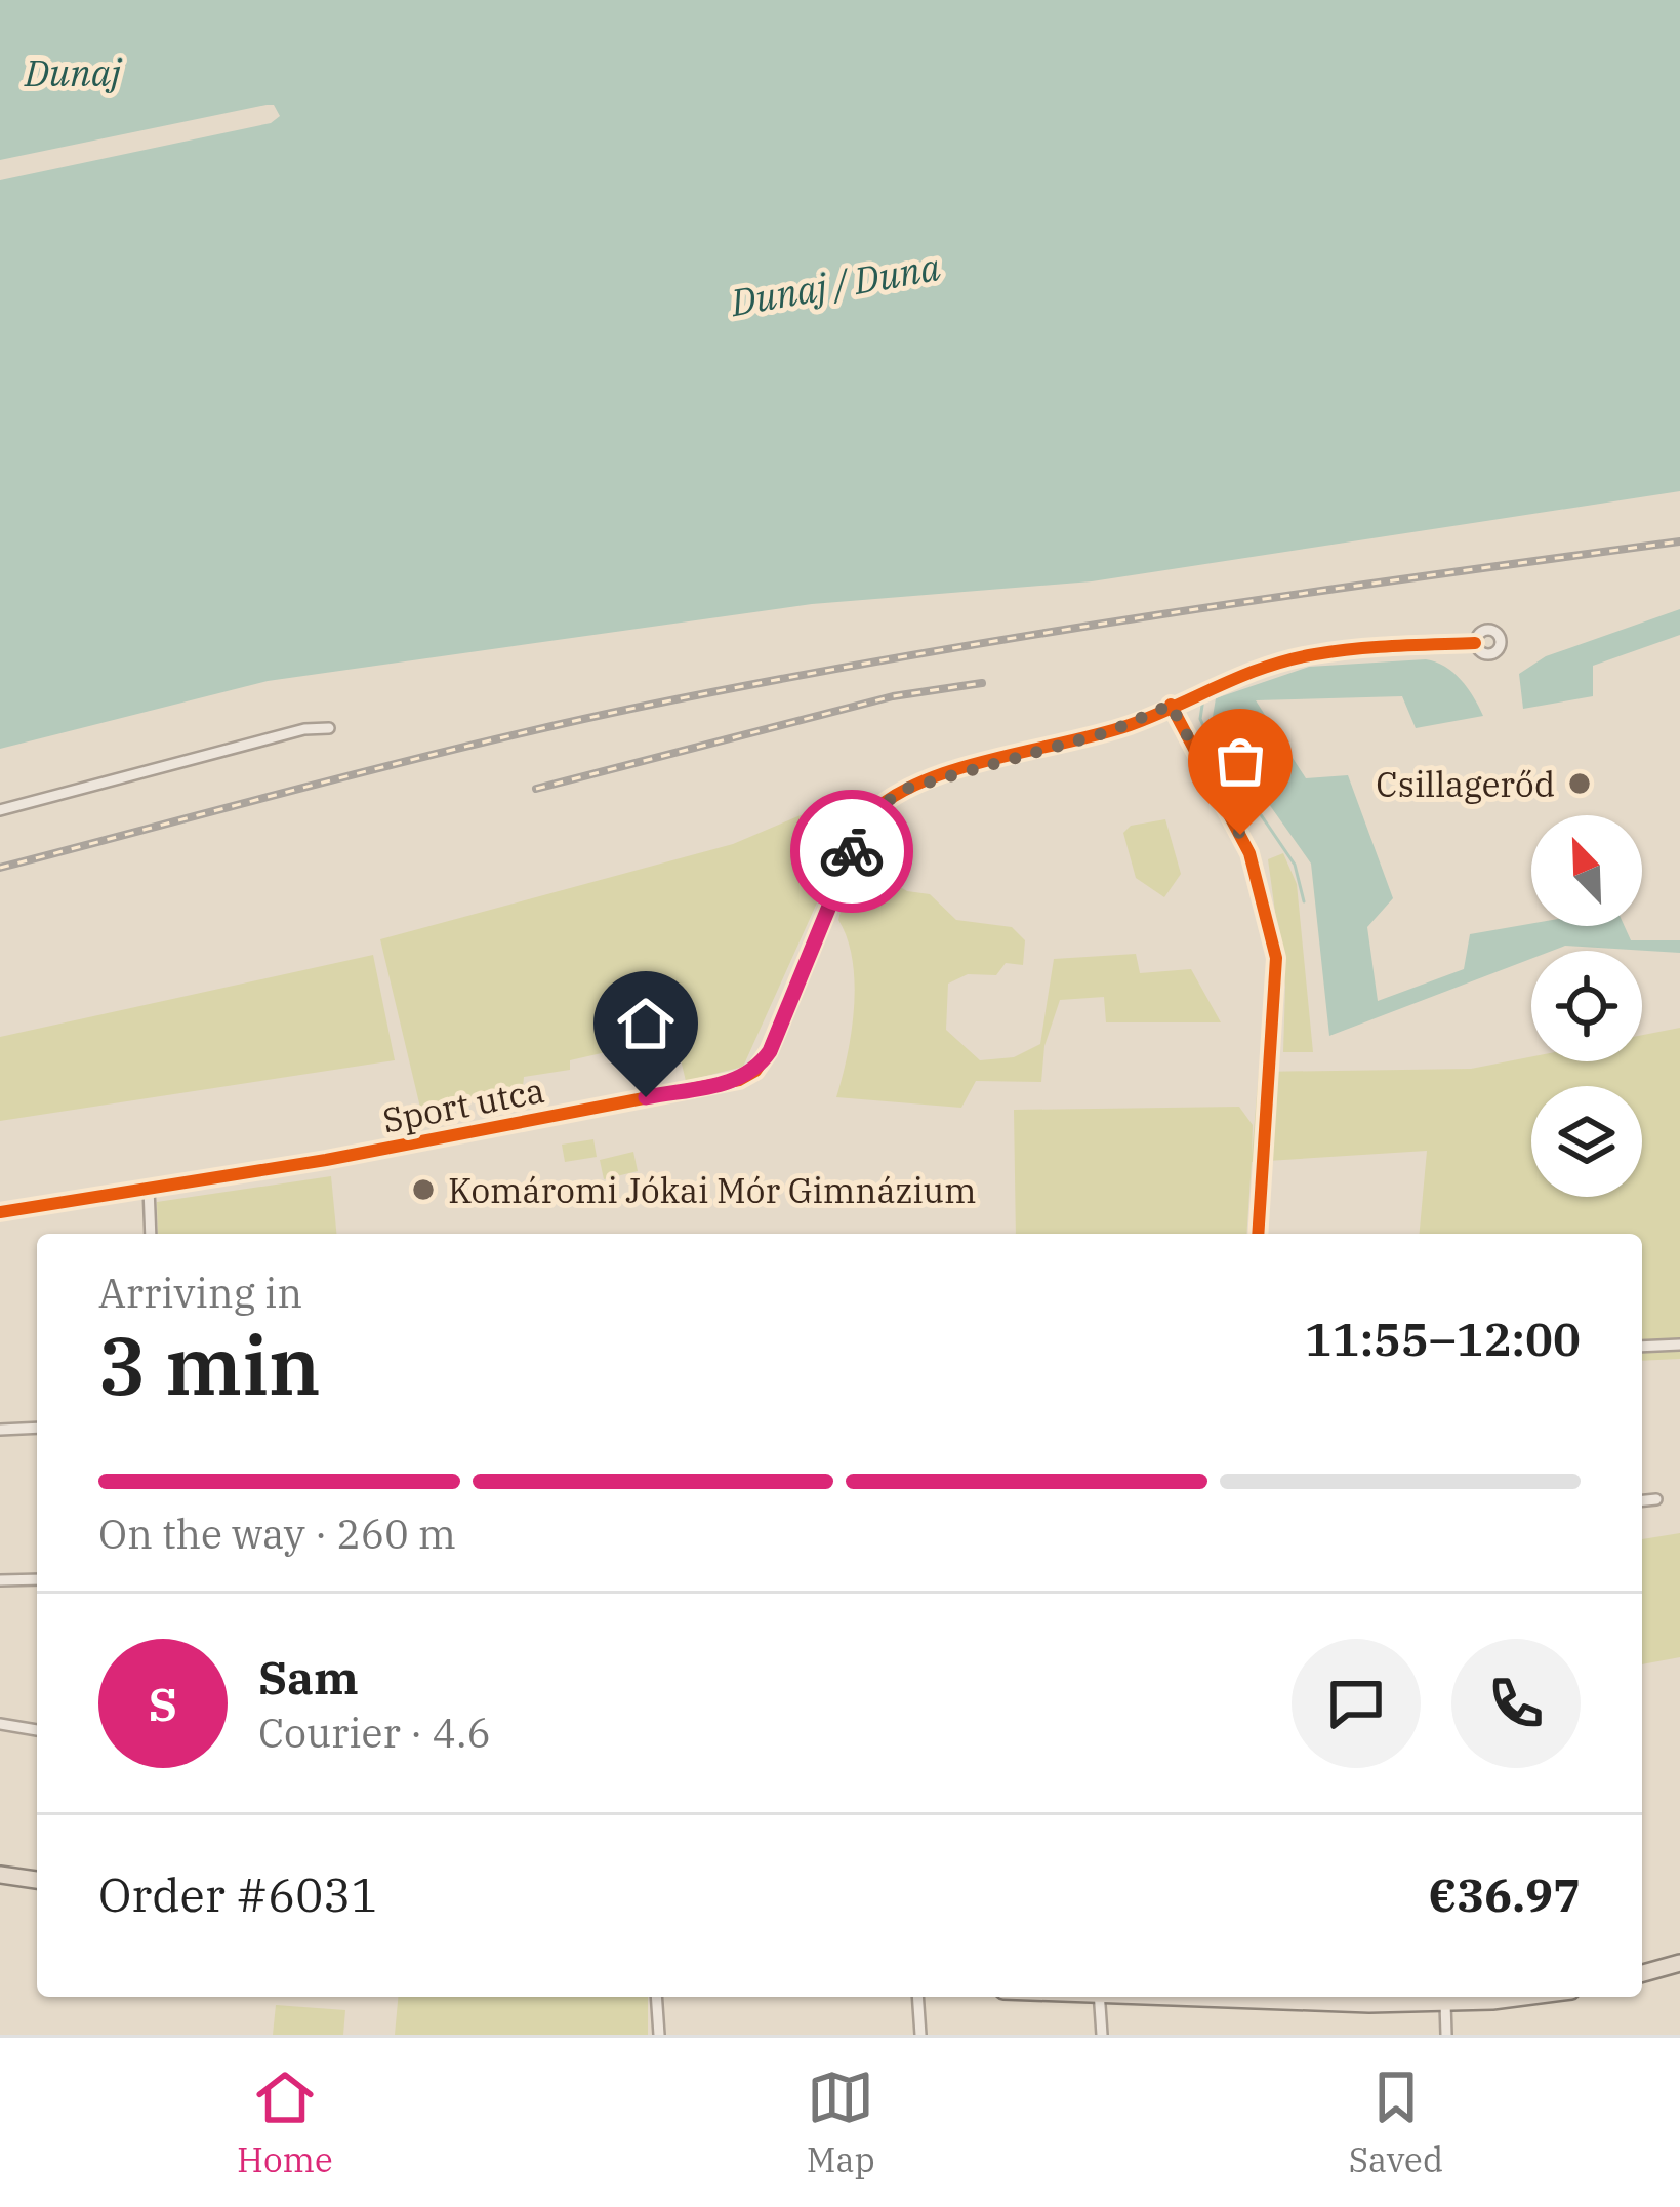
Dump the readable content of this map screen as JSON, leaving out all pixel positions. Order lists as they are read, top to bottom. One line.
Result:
{"streets":{"street":["Sport utca"]},"water":["Dunaj","Dunaj / Duna"],"places":["Csillagerőd","Komáromi Jókai Mór Gimnázium"],"north":"top left","page":{"heading":["3 min","Arriving in","11:55–12:00"],"panel":["Sam","Courier · 4.6","Order #6031","€36.97"],"bar":"On the way · 260 m","round":"S","tabs":["Home","Map","Saved"]}}
